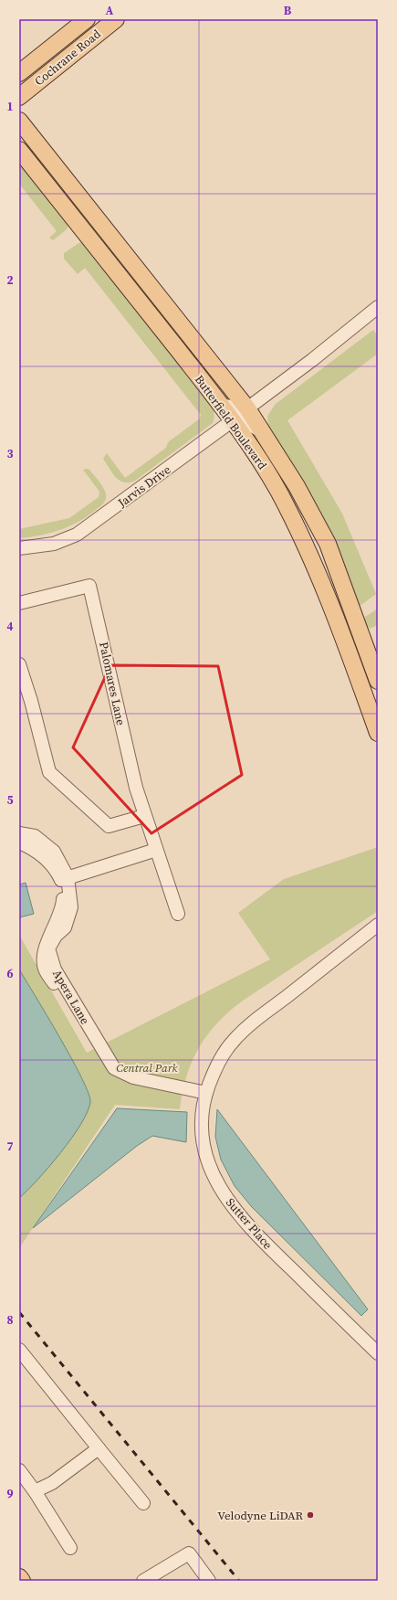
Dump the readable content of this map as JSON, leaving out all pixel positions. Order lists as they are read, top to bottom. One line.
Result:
{"streets":{"main road":["Cochrane Road","Butterfield Boulevard"],"street":["Jarvis Drive","Palomares Lane","Apera Lane","Sutter Place"]},"crossings":[["Butterfield Boulevard","Jarvis Drive"],["Apera Lane","Sutter Place"]],"parks":["Central Park"],"places":["Velodyne LiDAR"],"grid":{"columns":["A","B"],"rows":["1","2","3","4","5","6","7","8","9"]}}
